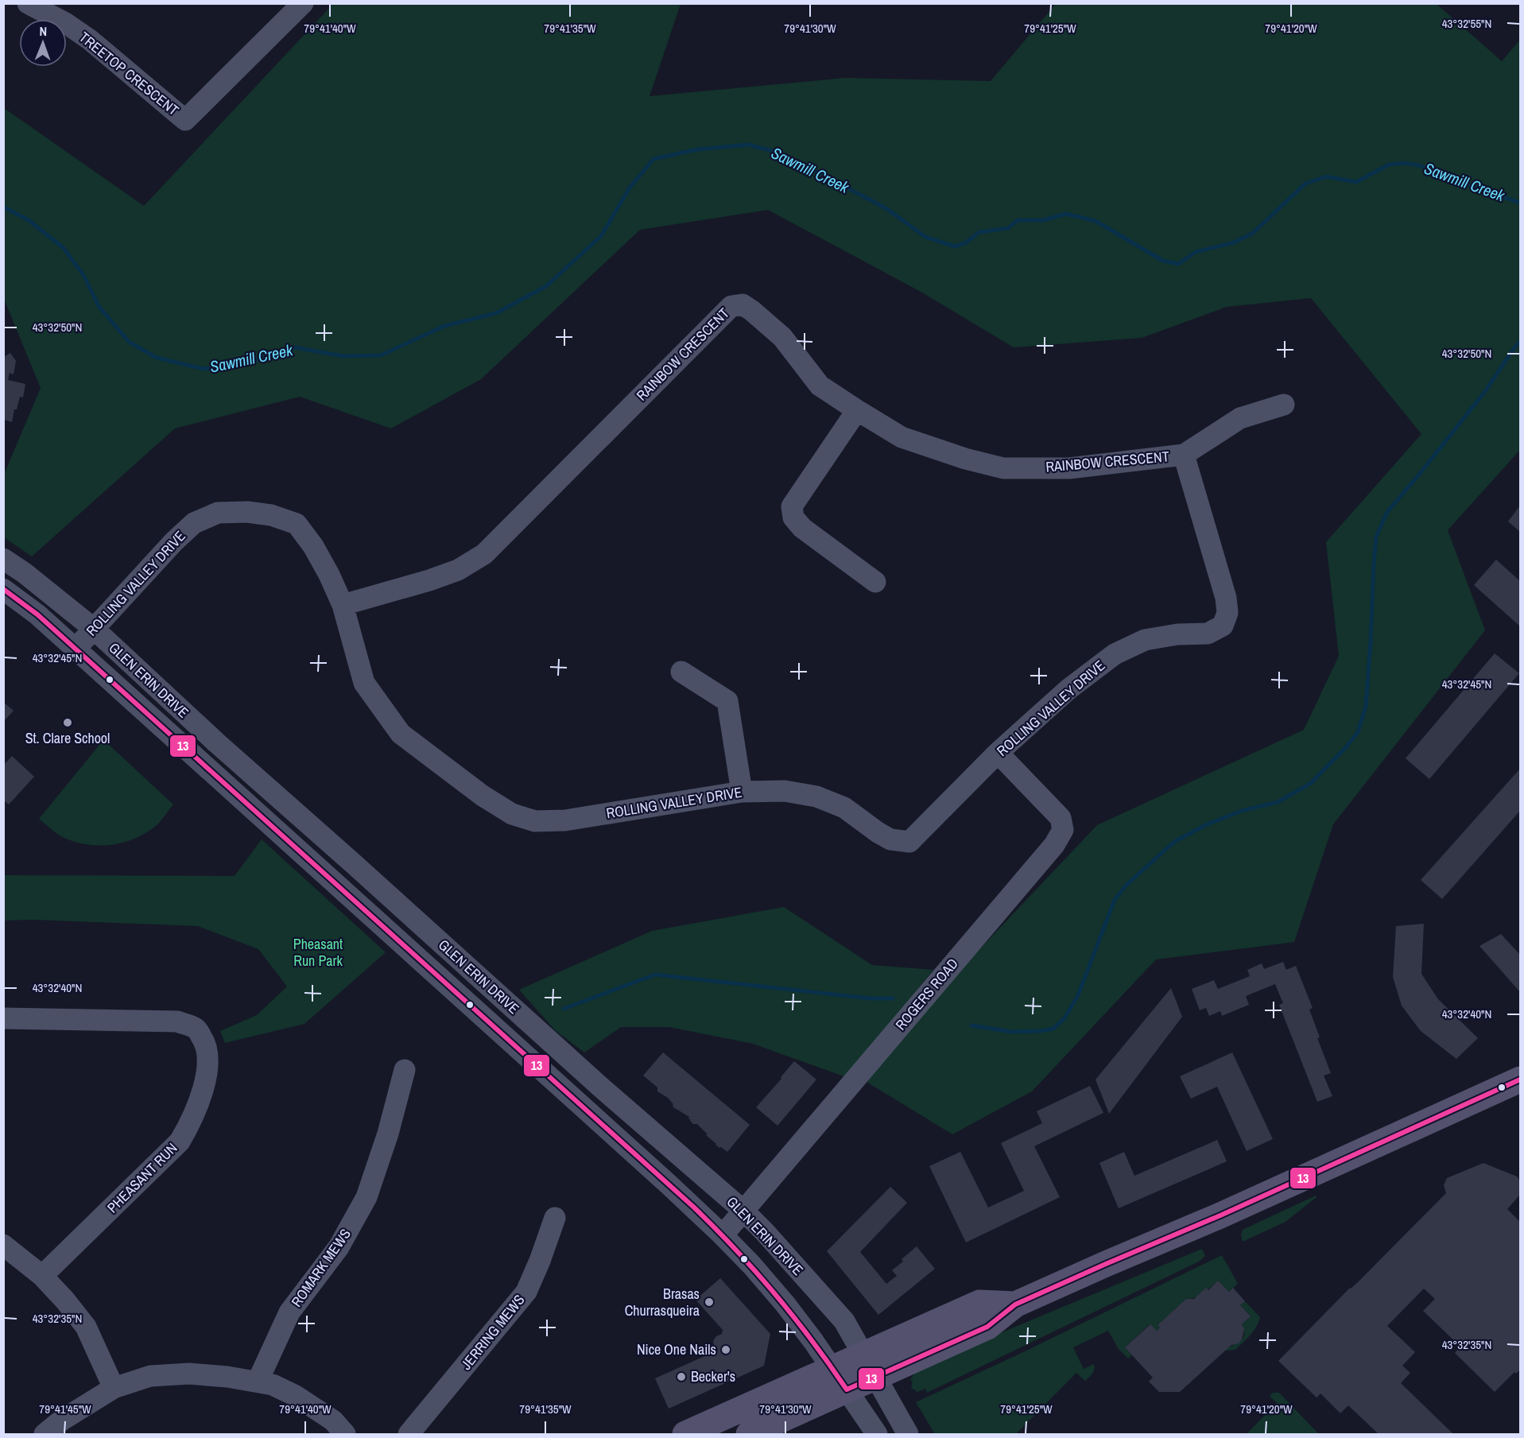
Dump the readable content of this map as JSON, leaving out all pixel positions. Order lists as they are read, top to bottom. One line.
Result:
{"streets":{"street":["TREETOP CRESCENT","RAINBOW CRESCENT","ROLLING VALLEY DRIVE","GLEN ERIN DRIVE","ROGERS ROAD","PHEASANT RUN","ROMARK MEWS","JERRING MEWS"]},"crossings":[["RAINBOW CRESCENT","ROLLING VALLEY DRIVE"],["ROLLING VALLEY DRIVE","GLEN ERIN DRIVE"],["ROLLING VALLEY DRIVE","ROGERS ROAD"],["GLEN ERIN DRIVE","ROGERS ROAD"]],"water":["Sawmill Creek"],"parks":["Pheasant Run Park"],"places":["St. Clare School","Brasas Churrasqueira","Nice One Nails","Becker's"],"lines":["transit line 13"],"north":"top","coordinates":["43°32'55\"N","79°41'40\"W","79°41'35\"W","79°41'30\"W","79°41'25\"W","79°41'20\"W","43°32'50\"N","43°32'45\"N","43°32'40\"N","43°32'35\"N","79°41'45\"W"]}
